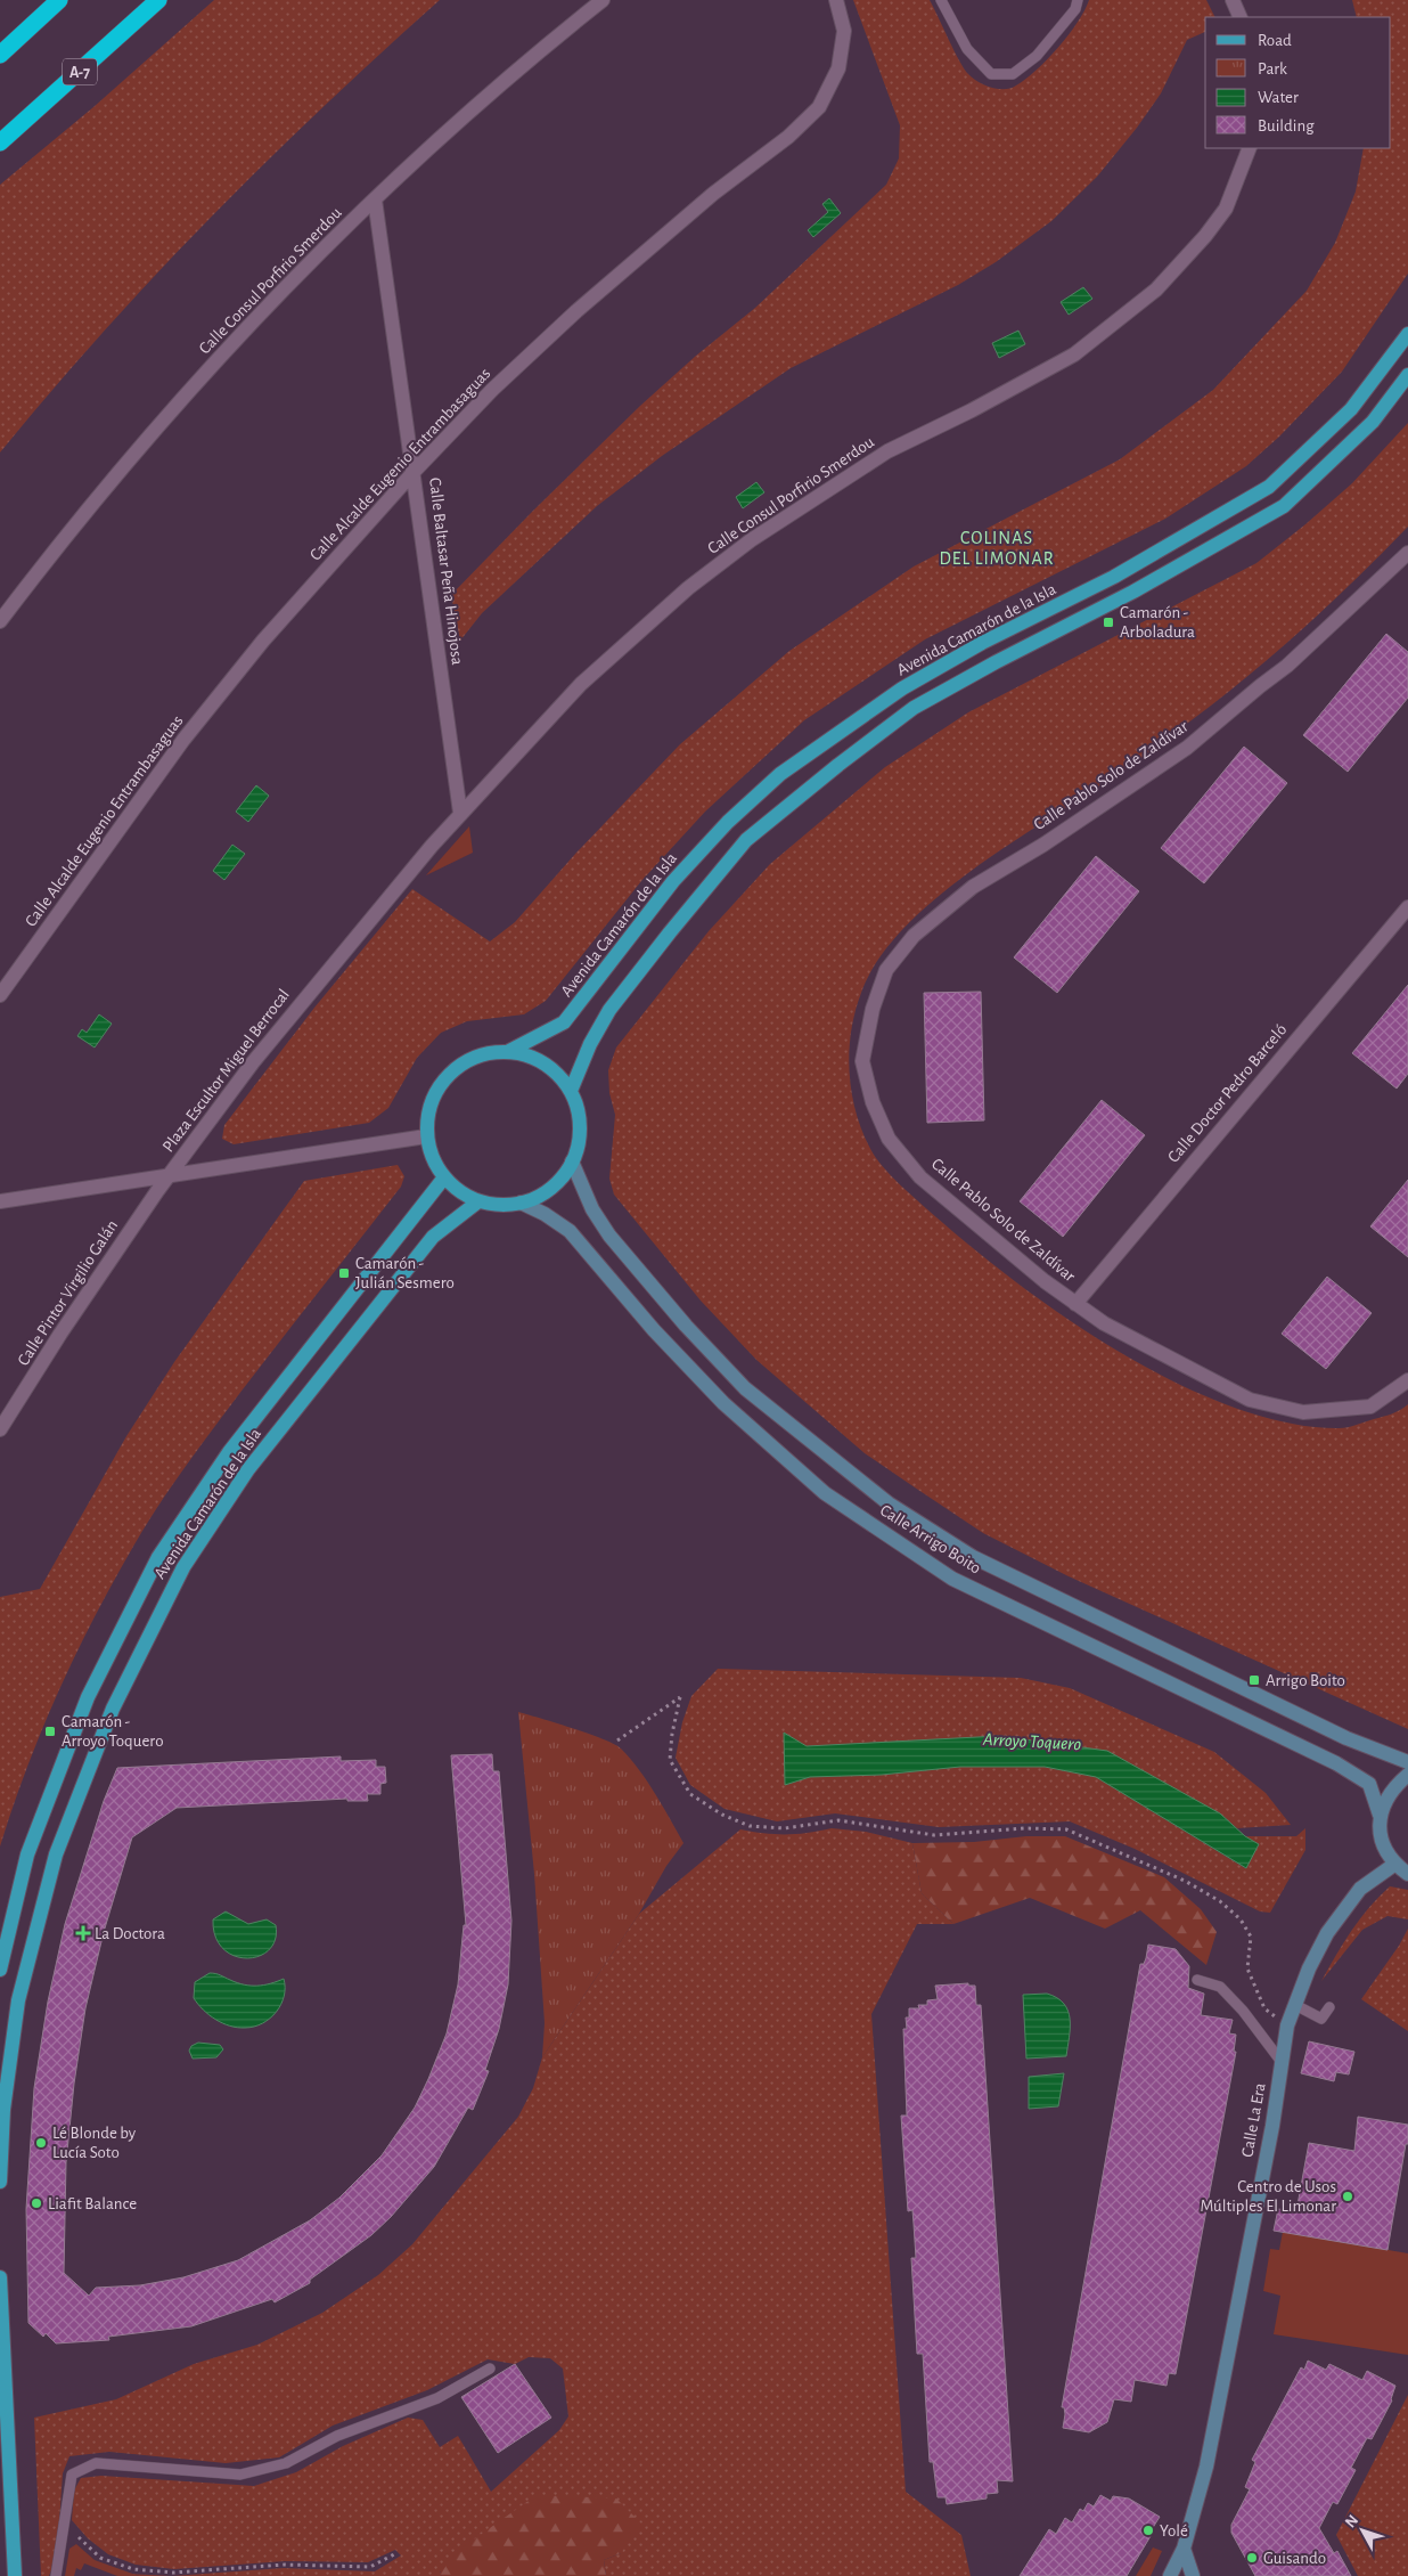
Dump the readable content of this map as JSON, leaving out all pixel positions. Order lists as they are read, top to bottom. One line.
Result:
{"streets":{"highway":["A-7"],"main road":["Avenida Camarón de la Isla","Calle Arrigo Boito","Calle La Era"],"street":["Calle Consul Porfirio Smerdou","Calle Alcalde Eugenio Entrambasaguas","Calle Baltasar Peña Hinojosa","Calle Pablo Solo de Zaldívar","Plaza Escultor Miguel Berrocal","Calle Doctor Pedro Barceló","Calle Pintor Virgilio Galán"]},"crossings":[["Calle Consul Porfirio Smerdou","Calle Baltasar Peña Hinojosa"],["Calle Consul Porfirio Smerdou","Plaza Escultor Miguel Berrocal"],["Calle Alcalde Eugenio Entrambasaguas","Calle Baltasar Peña Hinojosa"],["Calle Baltasar Peña Hinojosa","Plaza Escultor Miguel Berrocal"],["Avenida Camarón de la Isla","Plaza Escultor Miguel Berrocal"],["Avenida Camarón de la Isla","Calle Arrigo Boito"],["Calle Pablo Solo de Zaldívar","Calle Doctor Pedro Barceló"],["Plaza Escultor Miguel Berrocal","Calle Pintor Virgilio Galán"],["Plaza Escultor Miguel Berrocal","Calle Arrigo Boito"],["Calle Arrigo Boito","Calle La Era"]],"districts":["COLINAS DEL LIMONAR"],"water":["Arroyo Toquero"],"places":{"transit":["Camarón - Arboladura","Camarón - Julián Sesmero","Arrigo Boito","Camarón - Arroyo Toquero"],"health":["La Doctora"],"other":["Lé Blonde by Lucía Soto","Centro de Usos Múltiples El Limonar","Liafit Balance","Yolé","Guisando"]},"legend":["Road","Park","Water","Building"],"north":"top left"}
